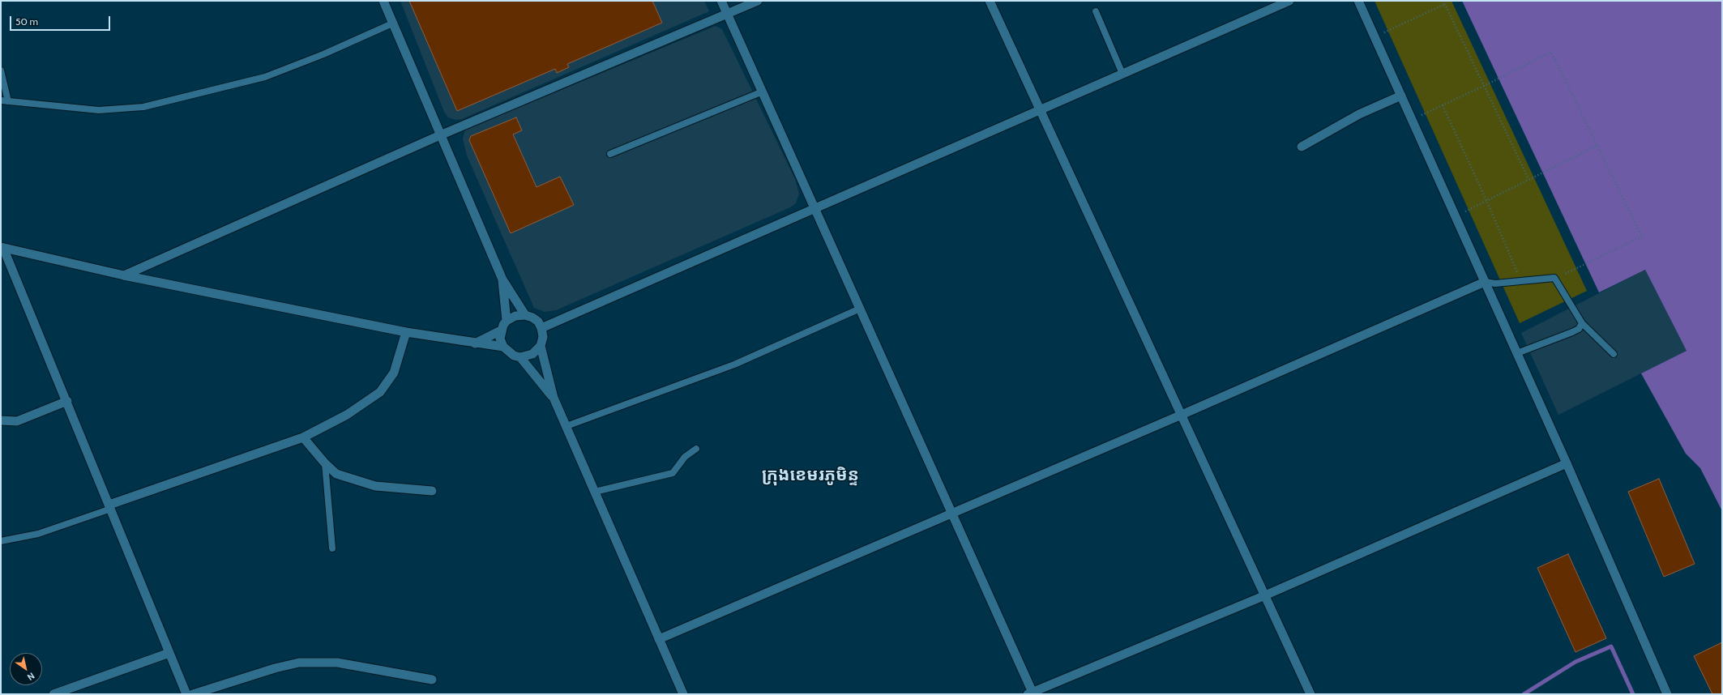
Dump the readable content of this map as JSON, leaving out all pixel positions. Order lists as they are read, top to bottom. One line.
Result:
{"districts":["ក្រុងខេមរភូមិន្ទ"],"scale_bar":"50 m","north":"bottom right"}
